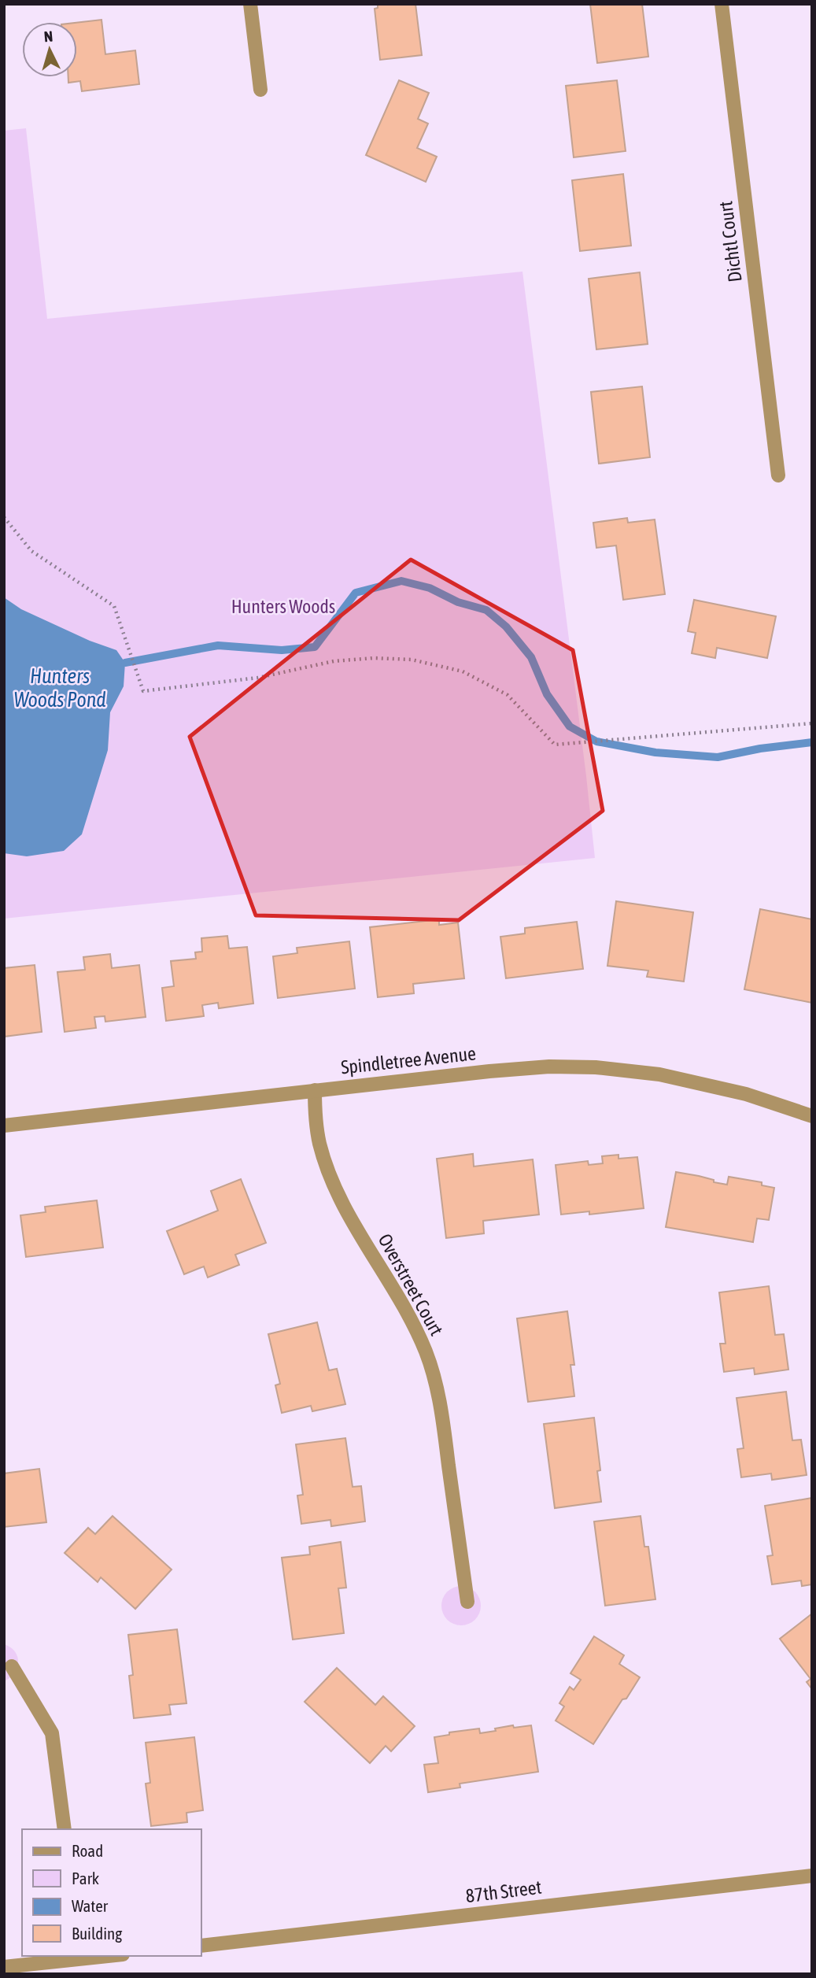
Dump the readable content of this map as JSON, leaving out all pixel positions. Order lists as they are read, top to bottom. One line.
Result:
{"streets":{"street":["Dichtl Court","Spindletree Avenue","Overstreet Court","87th Street"]},"crossings":[["Spindletree Avenue","Overstreet Court"]],"water":["Hunters Woods Pond"],"parks":["Hunters Woods"],"legend":["Road","Park","Water","Building"],"north":"top"}
